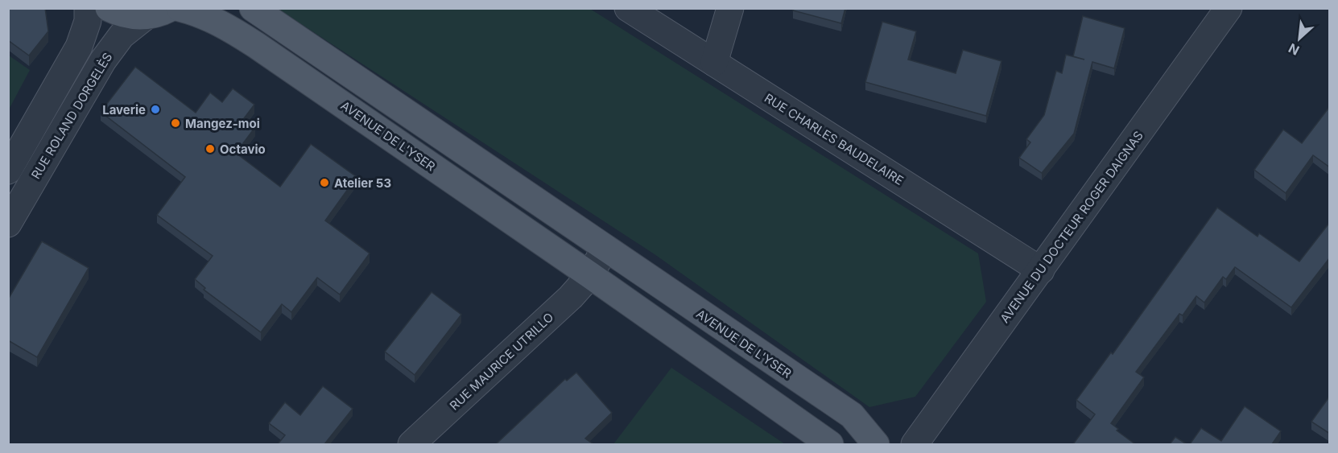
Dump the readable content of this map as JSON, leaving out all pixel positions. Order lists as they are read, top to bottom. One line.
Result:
{"streets":{"main road":["AVENUE DE L'YSER"],"street":["RUE ROLAND DORGELÈS","RUE CHARLES BAUDELAIRE","AVENUE DU DOCTEUR ROGER DAIGNAS","RUE MAURICE UTRILLO"]},"crossings":[["AVENUE DE L'YSER","RUE MAURICE UTRILLO"],["RUE CHARLES BAUDELAIRE","AVENUE DU DOCTEUR ROGER DAIGNAS"]],"places":["Laverie","Mangez-moi","Octavio","Atelier 53"],"north":"bottom left"}
